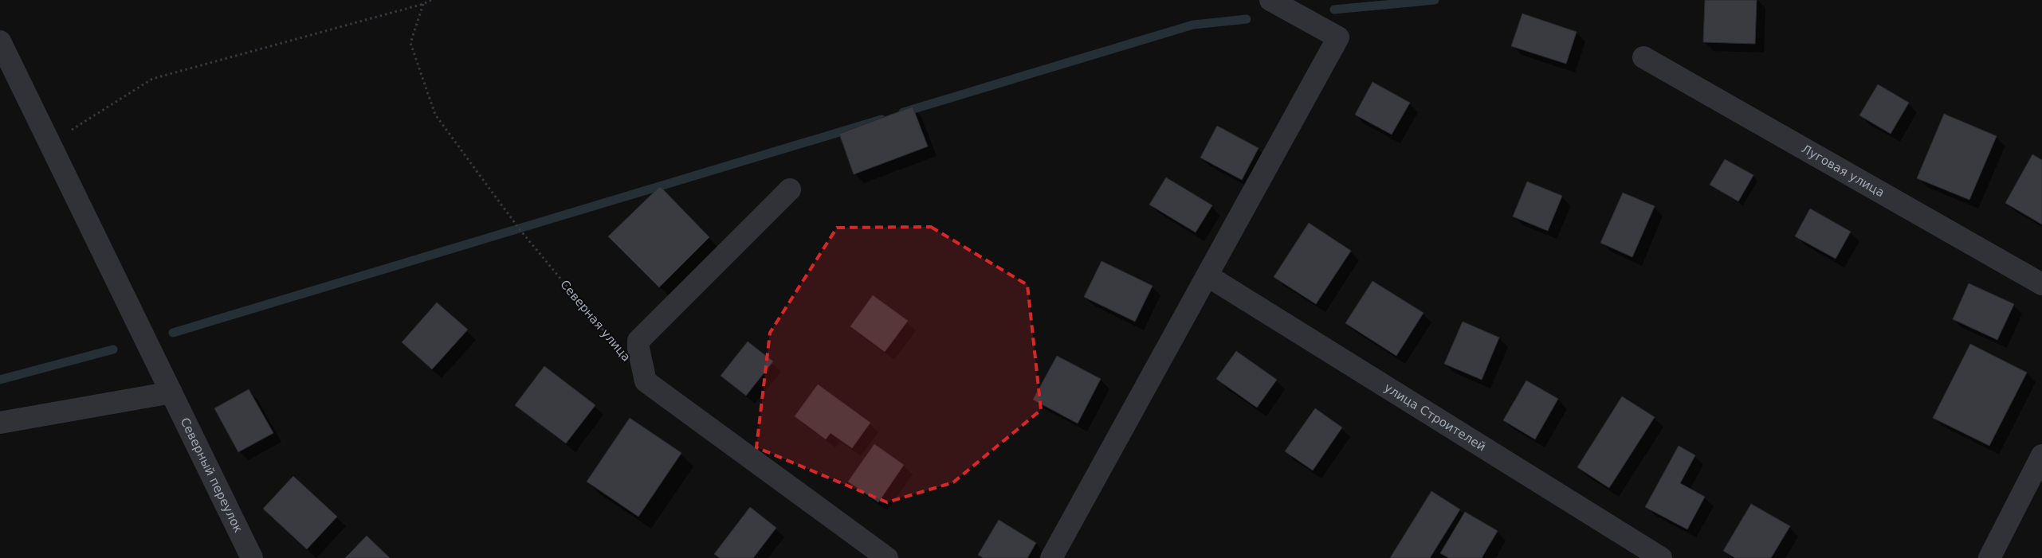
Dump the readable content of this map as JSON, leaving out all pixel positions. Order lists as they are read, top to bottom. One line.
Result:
{"streets":{"street":["Луговая улица","улица Строителей","Северный переулок"],"path":["Северная улица"]}}
